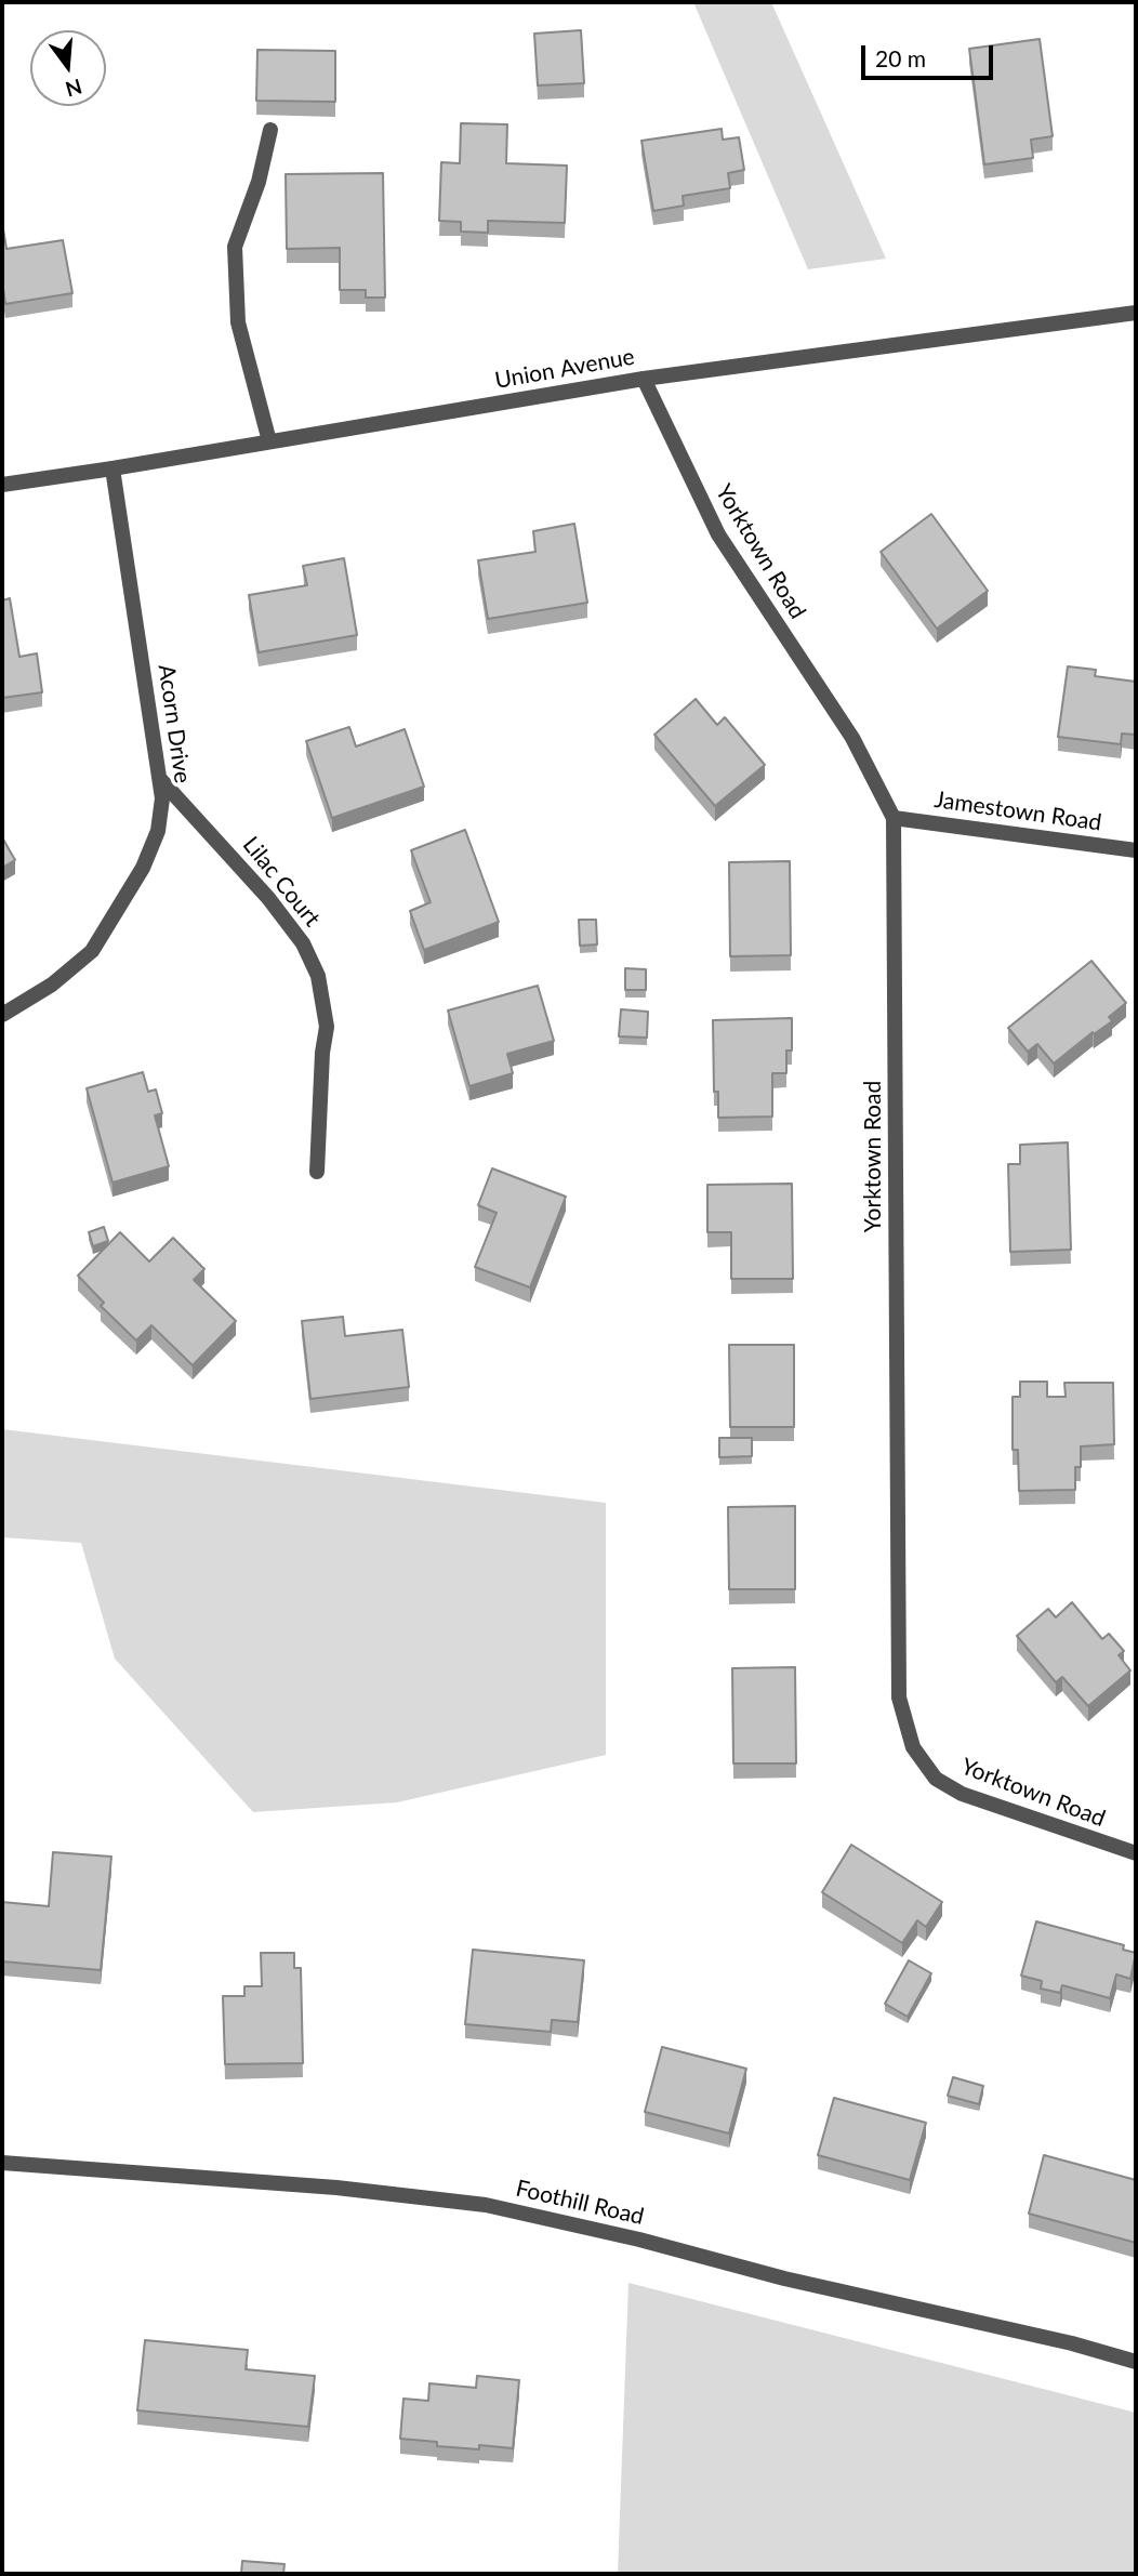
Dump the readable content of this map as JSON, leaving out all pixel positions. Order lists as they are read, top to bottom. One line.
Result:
{"streets":{"street":["Union Avenue","Yorktown Road","Acorn Drive","Jamestown Road","Lilac Court","Foothill Road"]},"crossings":[["Union Avenue","Yorktown Road"],["Union Avenue","Acorn Drive"],["Yorktown Road","Jamestown Road"],["Acorn Drive","Lilac Court"]],"scale_bar":"20 m","north":"bottom"}
